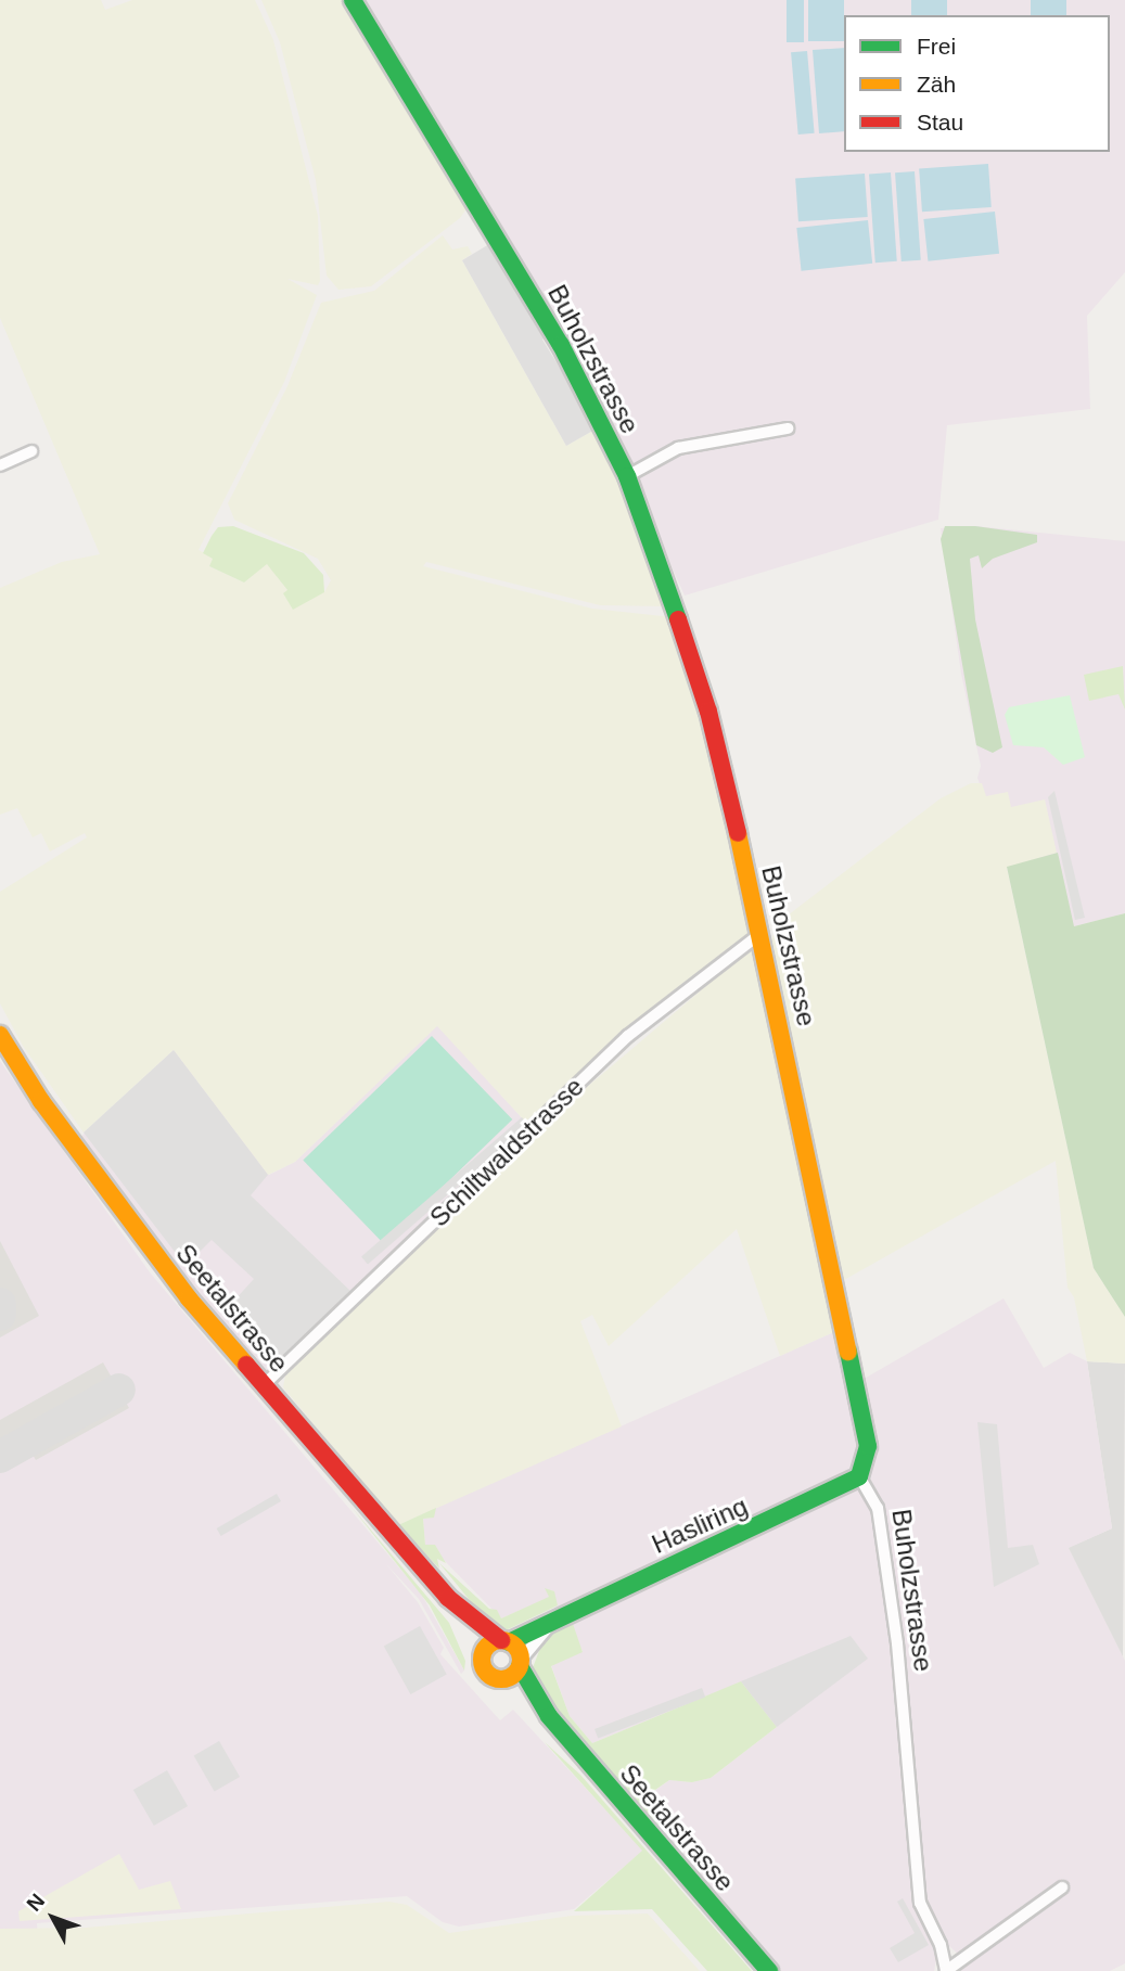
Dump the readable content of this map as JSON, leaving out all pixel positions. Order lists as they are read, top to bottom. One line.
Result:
{"streets":{"street":["Buholzstrasse","Schiltwaldstrasse","Seetalstrasse","Hasliring"]},"crossings":[["Buholzstrasse","Schiltwaldstrasse"],["Buholzstrasse","Hasliring"],["Schiltwaldstrasse","Seetalstrasse"],["Seetalstrasse","Hasliring"]],"legend":["Frei","Zäh","Stau"],"north":"top left"}
